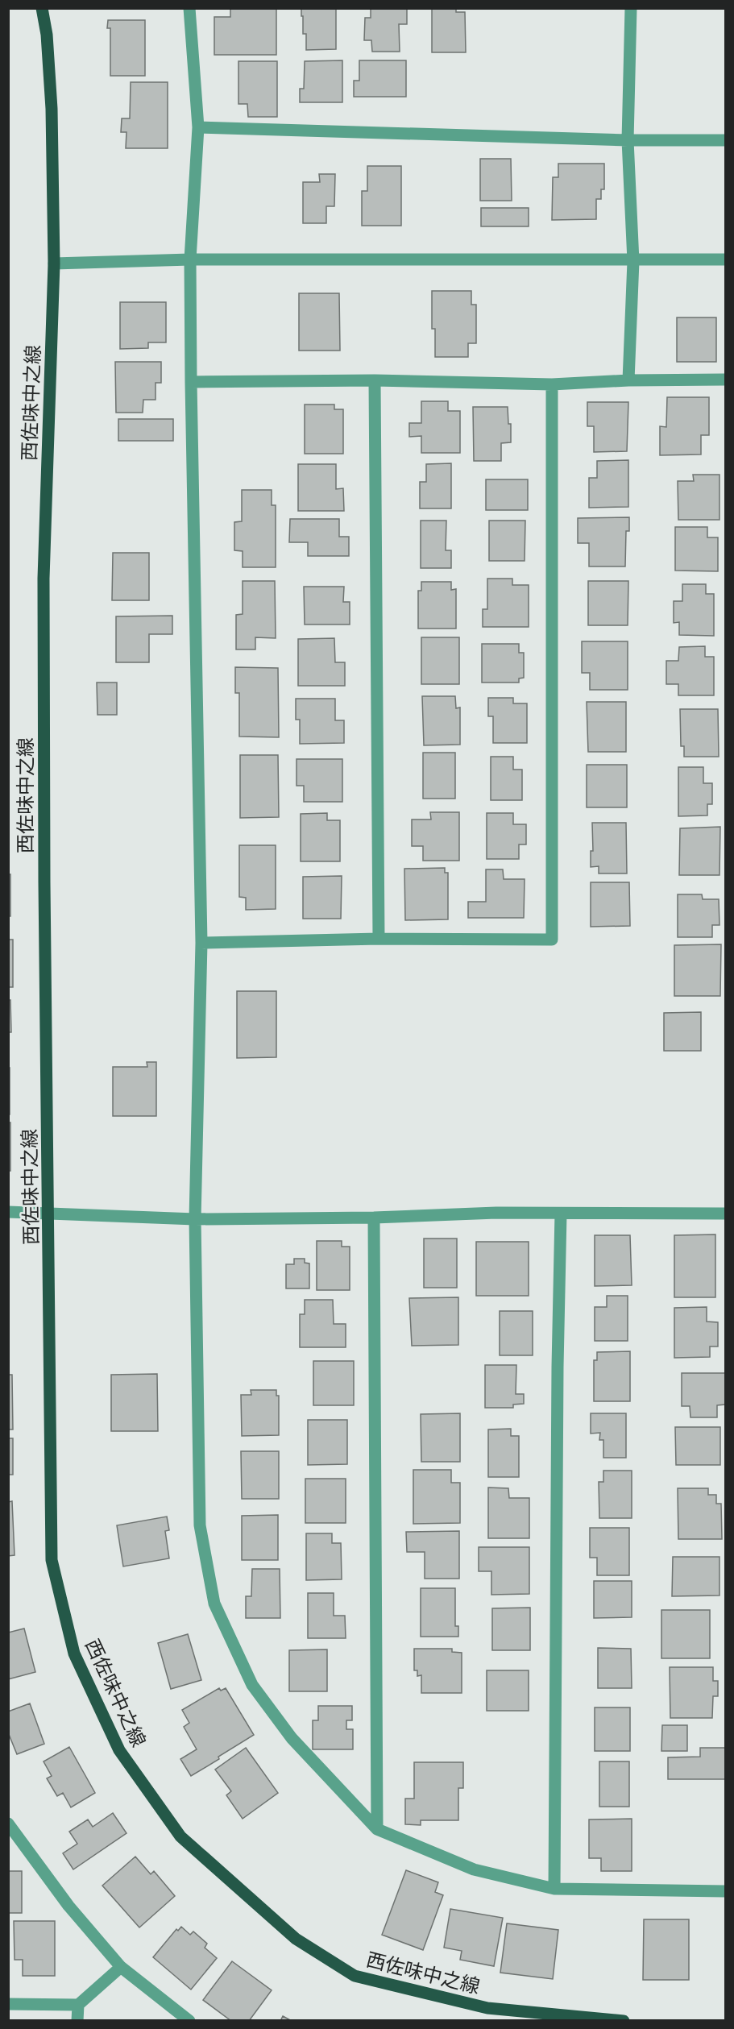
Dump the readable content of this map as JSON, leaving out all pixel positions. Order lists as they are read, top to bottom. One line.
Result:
{"streets":{"main road":["西佐味中之線"]}}
